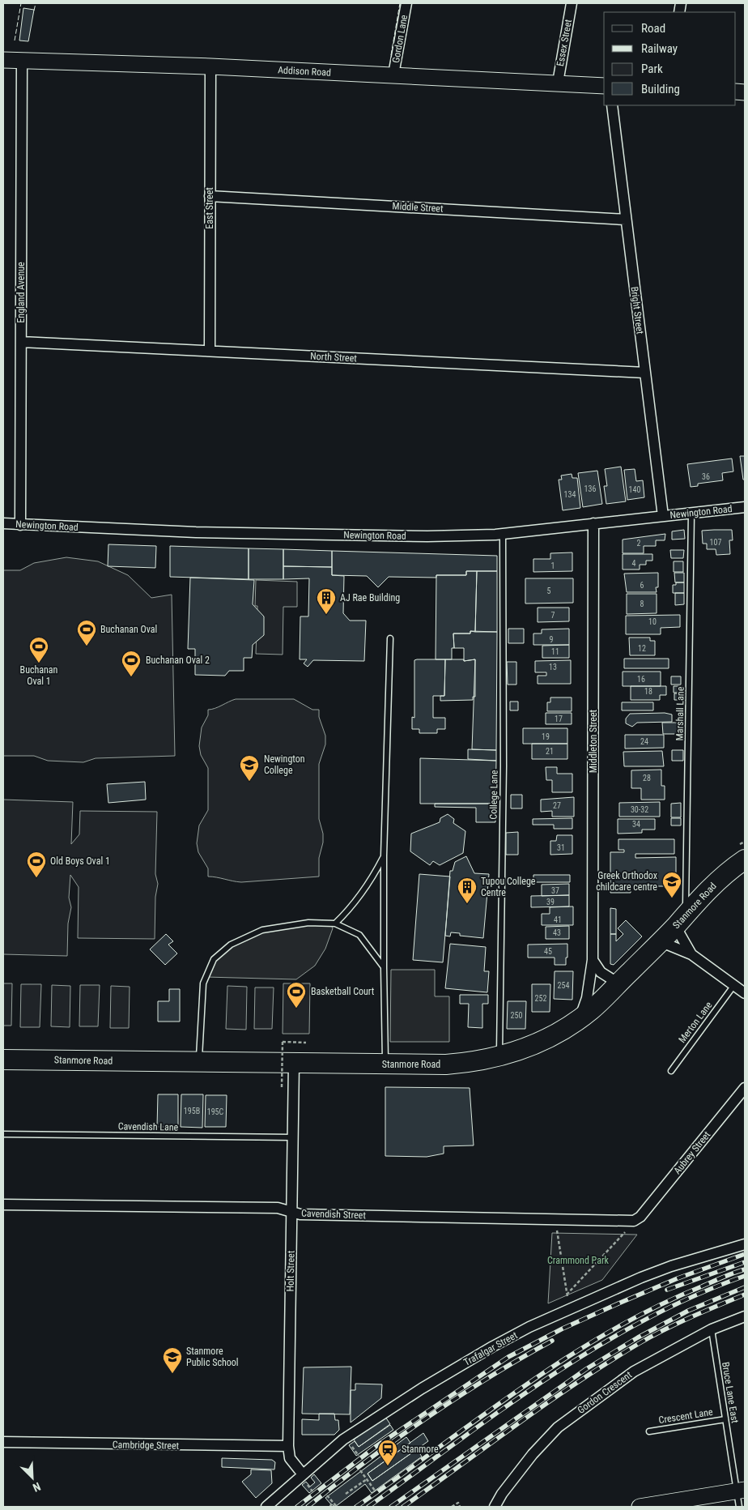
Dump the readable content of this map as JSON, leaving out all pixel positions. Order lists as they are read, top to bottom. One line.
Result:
{"streets":{"highway":["Stanmore Road"],"main road":["Addison Road"],"street":["Gordon Lane","Essex Street","Middle Street","East Street","England Avenue","Bright Street","North Street","Newington Road","Middleton Street","Aubrey Street","Cavendish Street","Holt Street","Trafalgar Street","Gordon Crescent","Cambridge Street"],"lane":["Marshall Lane","College Lane","Merton Lane","Cavendish Lane","Bruce Lane East","Crescent Lane"]},"crossings":[["Gordon Lane","Addison Road"],["Essex Street","Addison Road"],["Addison Road","East Street"],["Addison Road","England Avenue"],["Middle Street","East Street"],["Middle Street","Bright Street"],["East Street","North Street"],["England Avenue","North Street"],["England Avenue","Newington Road"],["Bright Street","North Street"],["Bright Street","Newington Road"],["Newington Road","Marshall Lane"],["Newington Road","Middleton Street"],["Newington Road","College Lane"],["Marshall Lane","Stanmore Road"],["Middleton Street","Stanmore Road"],["College Lane","Stanmore Road"],["Stanmore Road","Holt Street"],["Cavendish Lane","Holt Street"],["Aubrey Street","Cavendish Street"],["Cavendish Street","Holt Street"],["Holt Street","Trafalgar Street"],["Holt Street","Cambridge Street"],["Gordon Crescent","Bruce Lane East"],["Bruce Lane East","Crescent Lane"]],"parks":["Crammond Park"],"places":{"building":["AJ Rae Building","Tupou College Centre"],"sports":["Buchanan Oval","Buchanan Oval 1","Buchanan Oval 2","Old Boys Oval 1","Basketball Court"],"school or university":["Newington College","Greek Orthodox childcare centre","Stanmore Public School"],"station":["Stanmore"]},"house_numbers":["36","136","140","134","107","2","4","1","6","5","8","7","10","9","12","11","13","16","18","17","19","24","21","28","27","30-32","34","31","37","39","41","43","45","254","252","250","195B","195C"],"legend":["Road","Railway","Park","Building"],"north":"bottom right"}
